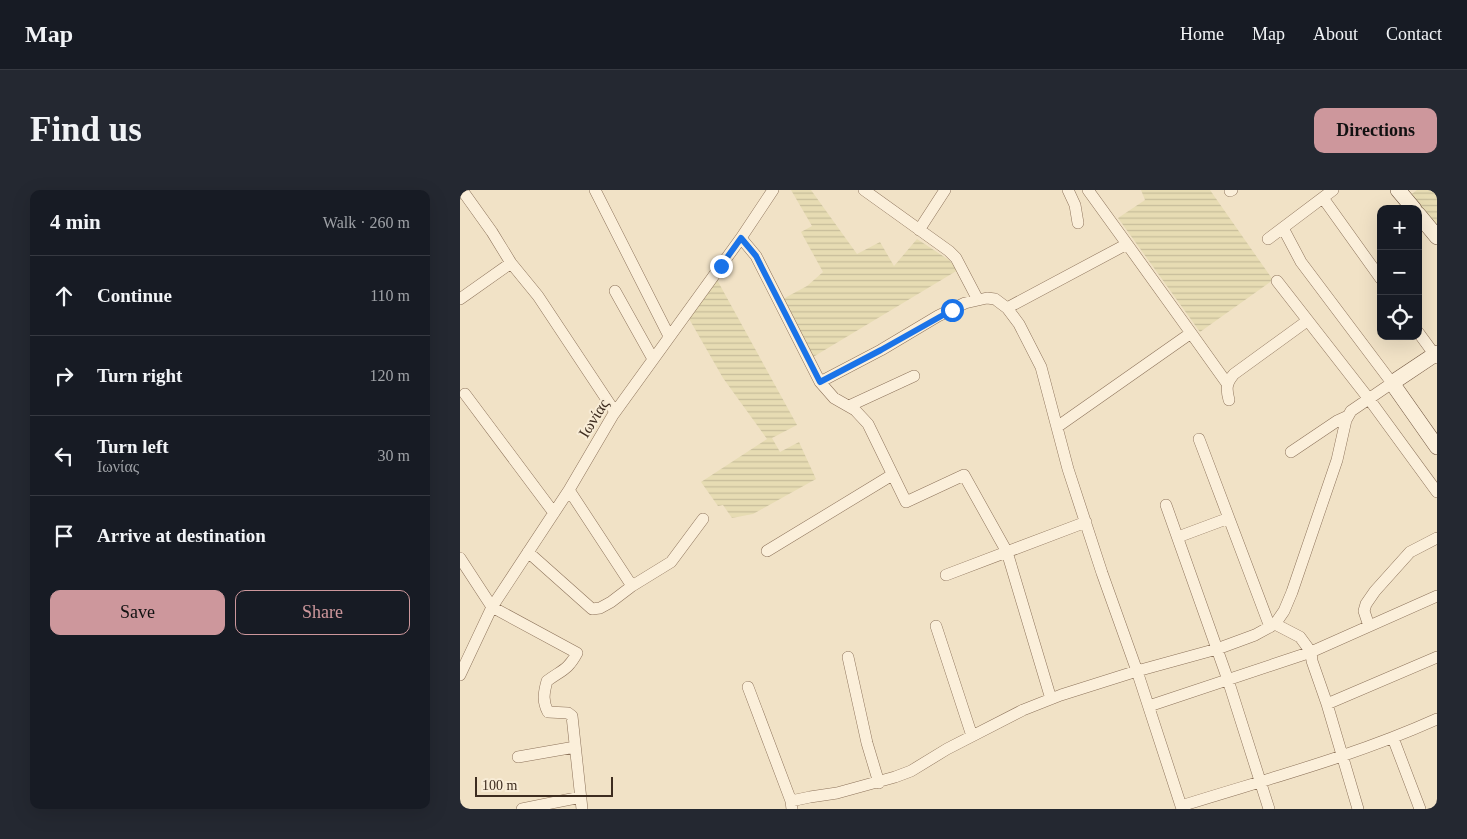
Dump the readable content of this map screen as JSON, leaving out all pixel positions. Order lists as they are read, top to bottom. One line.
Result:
{"streets":{"street":["Ιωνίας"]},"scale_bar":"100 m","page":{"header":"Map","nav":["Home","Map","About","Contact"],"buttons":["Directions",["Save","Share"]],"title":"Find us","heading":["4 min","Walk · 260 m"],"map_buttons":["+","−"],"list":[["Continue","110 m"],["Turn right","120 m"],["Turn left","Ιωνίας","30 m"],"Arrive at destination"],"scale":"100 m"}}
